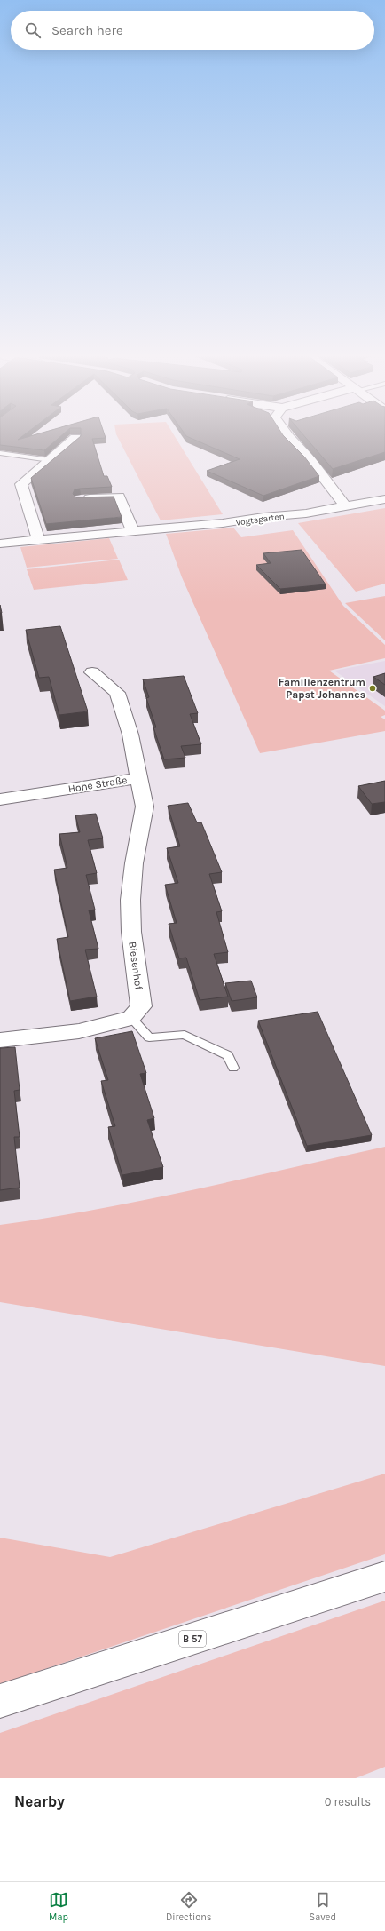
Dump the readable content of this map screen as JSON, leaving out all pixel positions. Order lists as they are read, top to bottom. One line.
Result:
{"streets":{"main road":["B 57"],"street":["Vogtsgarten","Hohe Straße","Biesenhof"]},"crossings":[["Hohe Straße","Biesenhof"]],"places":["Familienzentrum Papst Johannes"],"page":{"search":"Search here","heading":["Nearby","0 results"],"nav":["Map","Directions","Saved"]}}
